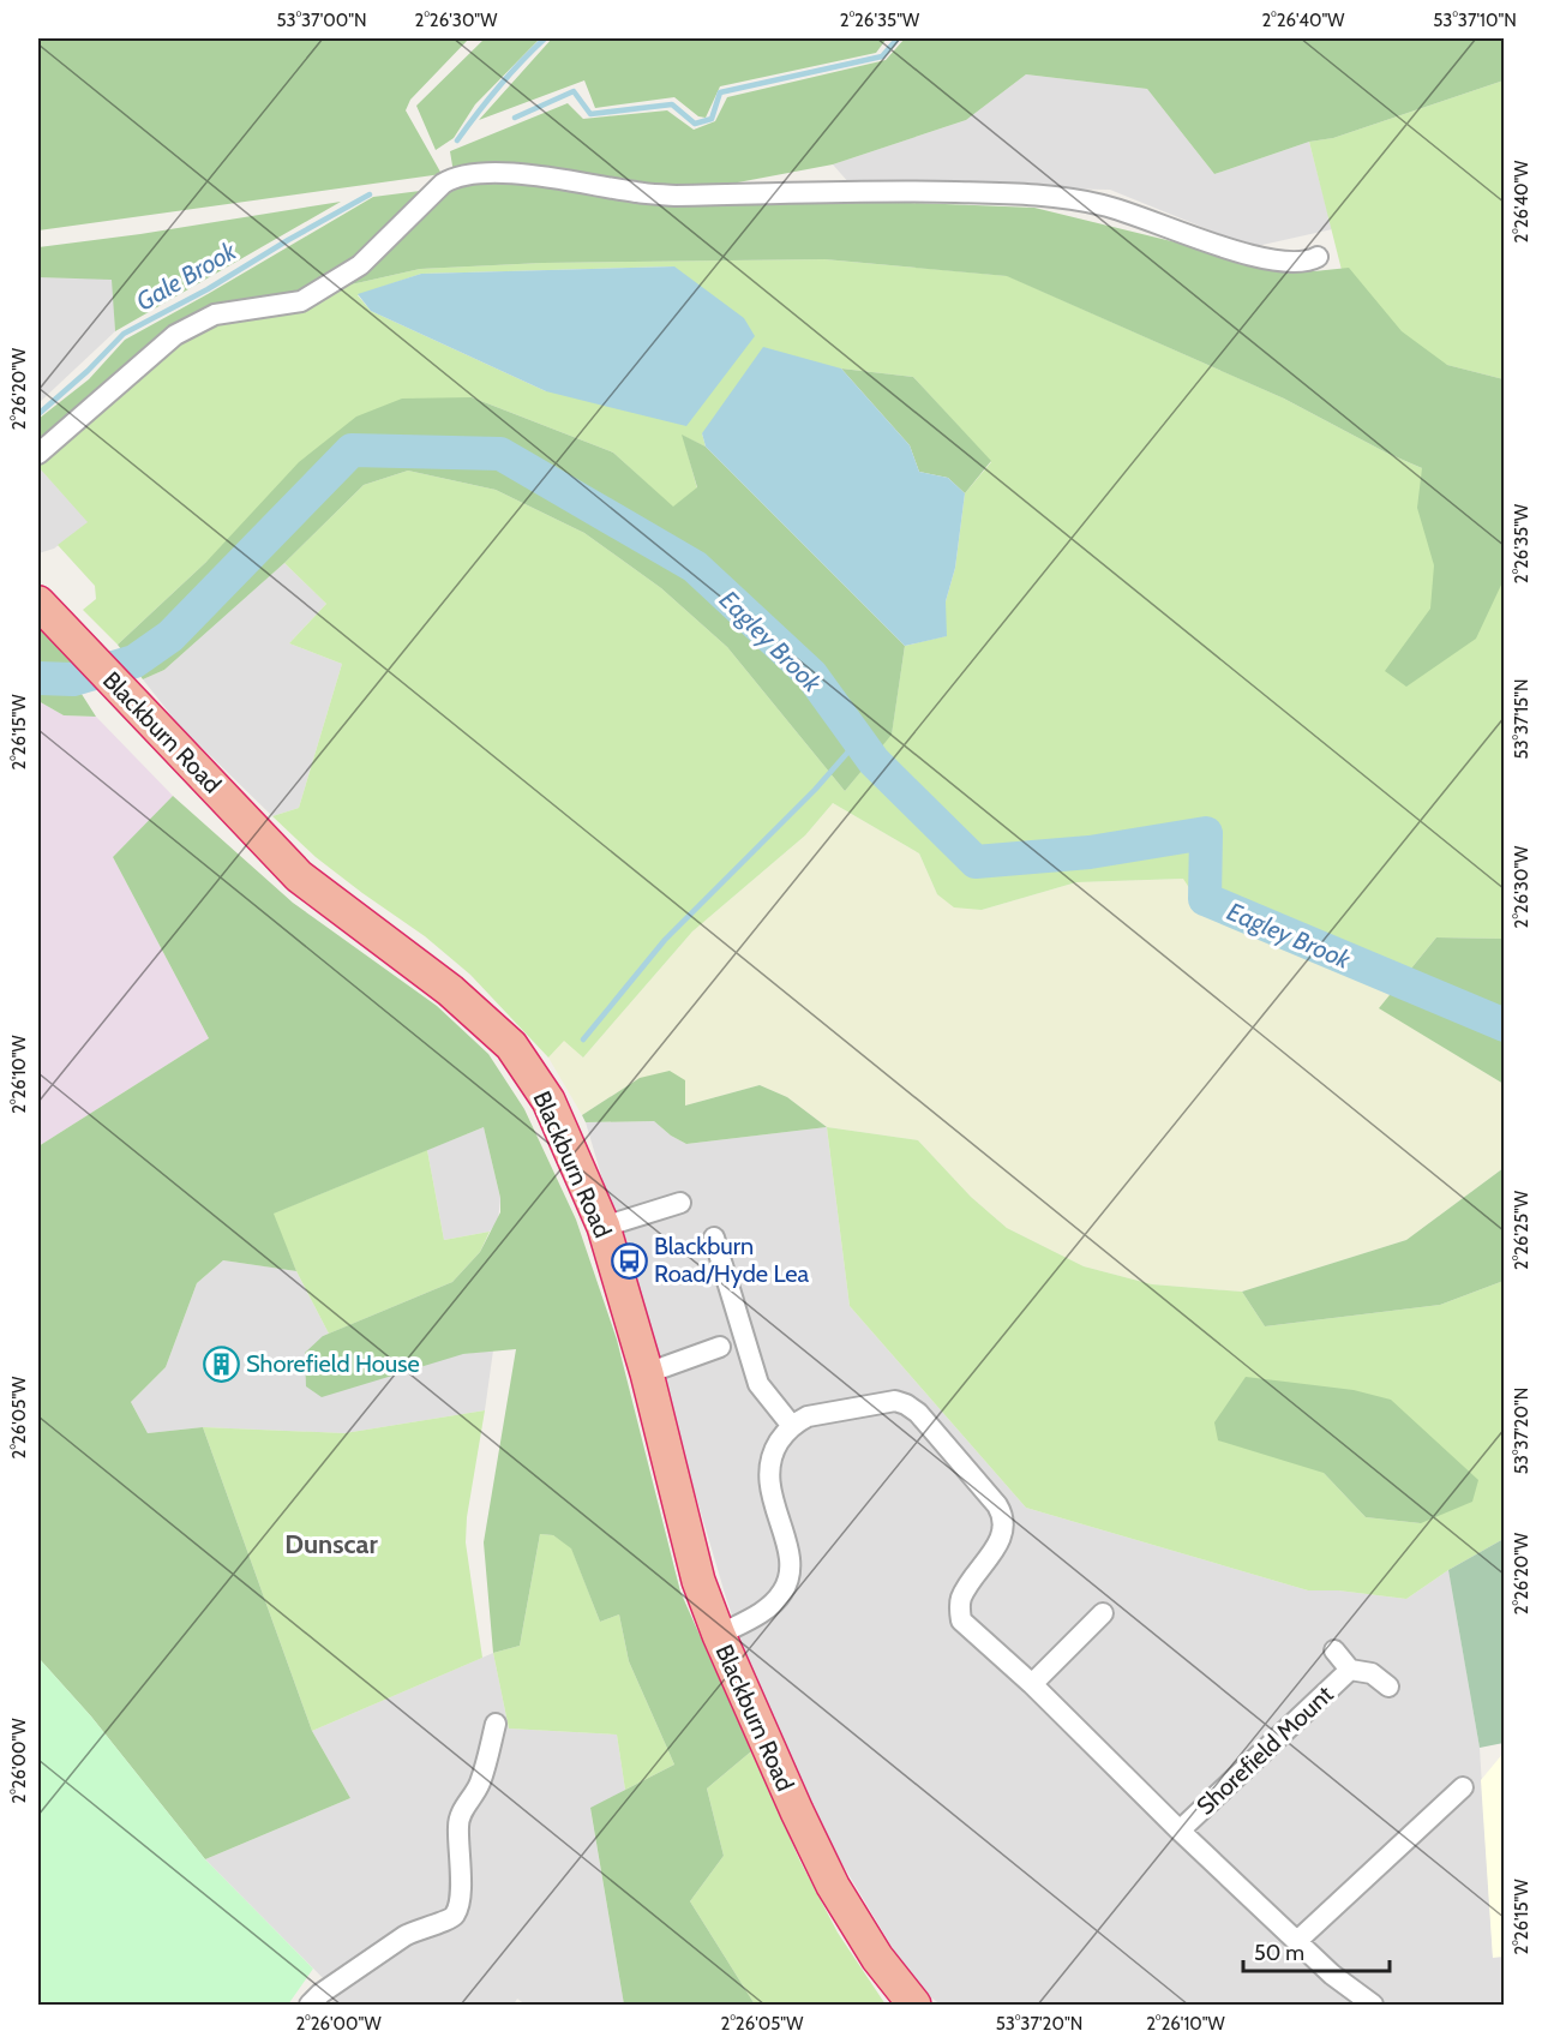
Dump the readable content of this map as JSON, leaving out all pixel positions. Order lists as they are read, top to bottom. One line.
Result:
{"streets":{"highway":["Blackburn Road"],"street":["Shorefield Mount"]},"districts":["Dunscar"],"water":["Gale Brook","Eagley Brook"],"places":{"bus stop":["Blackburn Road/Hyde Lea"],"building":["Shorefield House"]},"scale_bar":"50 m","coordinates":["53°37'00\"N","2°26'30\"W","2°26'35\"W","2°26'40\"W","53°37'10\"N","2°26'20\"W","53°37'15\"N","2°26'15\"W","2°26'10\"W","2°26'25\"W","2°26'05\"W","53°37'20\"N","2°26'00\"W"]}
